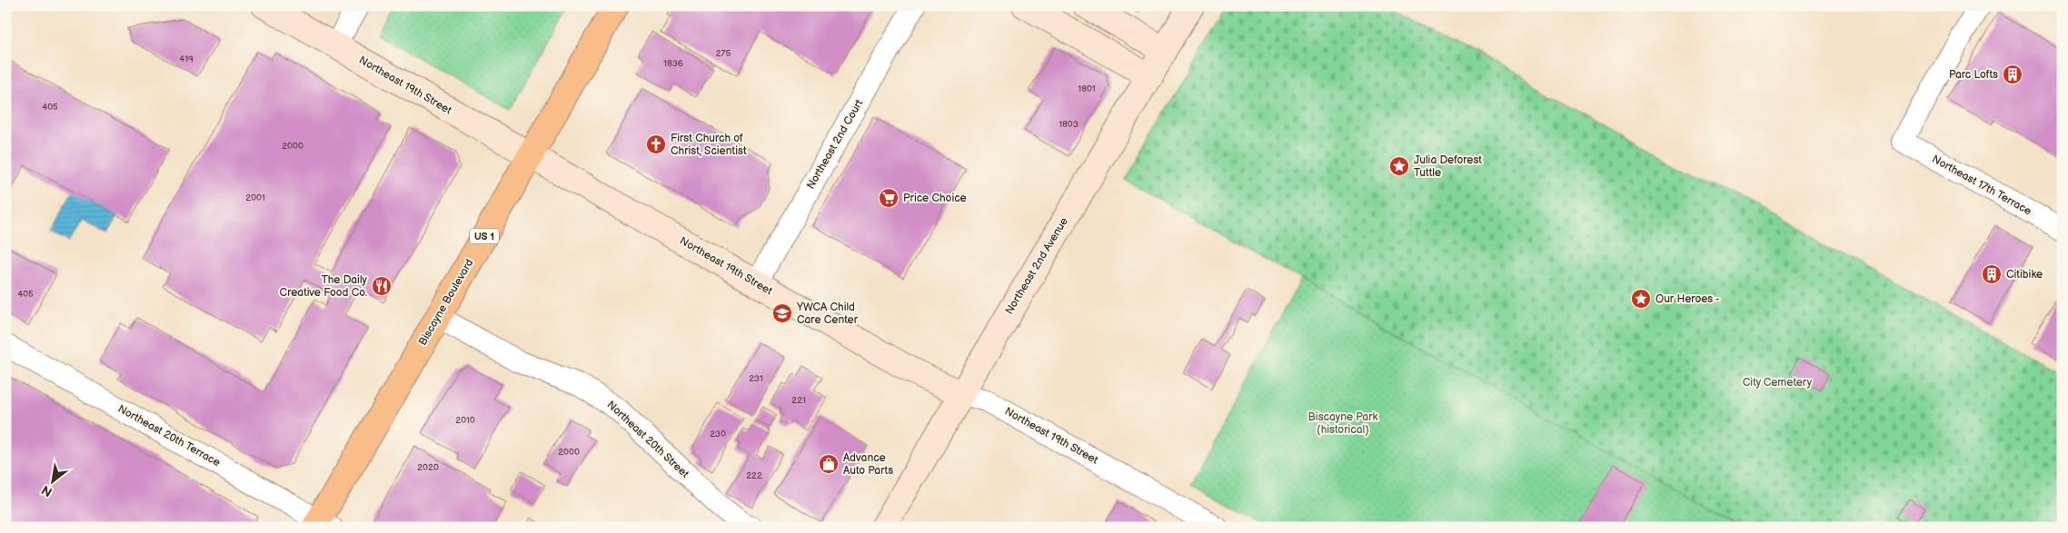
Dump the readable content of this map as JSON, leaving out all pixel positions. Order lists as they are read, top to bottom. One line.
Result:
{"streets":{"main road":["US 1","Biscayne Boulevard"],"street":["Northeast 19th Street","Northeast 2nd Court","Northeast 17th Terrace","Northeast 2nd Avenue","Northeast 20th Terrace","Northeast 20th Street"]},"crossings":[["Northeast 19th Street","Northeast 2nd Court"],["Northeast 19th Street","Northeast 2nd Avenue"],["Northeast 19th Street","Biscayne Boulevard"],["Biscayne Boulevard","Northeast 20th Terrace"],["Biscayne Boulevard","Northeast 20th Street"]],"parks":["City Cemetery","Biscayne Park (historical)"],"places":{"building":["Parc Lofts","Citibike"],"church":["First Church of Christ, Scientist"],"place":["Julia Deforest Tuttle","Our Heroes -"],"supermarket":["Price Choice"],"restaurant":["The Daily Creative Food Co."],"school or university":["YWCA Child Care Center"],"shop":["Advance Auto Parts"]},"house_numbers":["275","419","1836","1801","405","1803","2000","2001","405","231","221","2010","230","2000","2020","222"],"north":"bottom left"}
